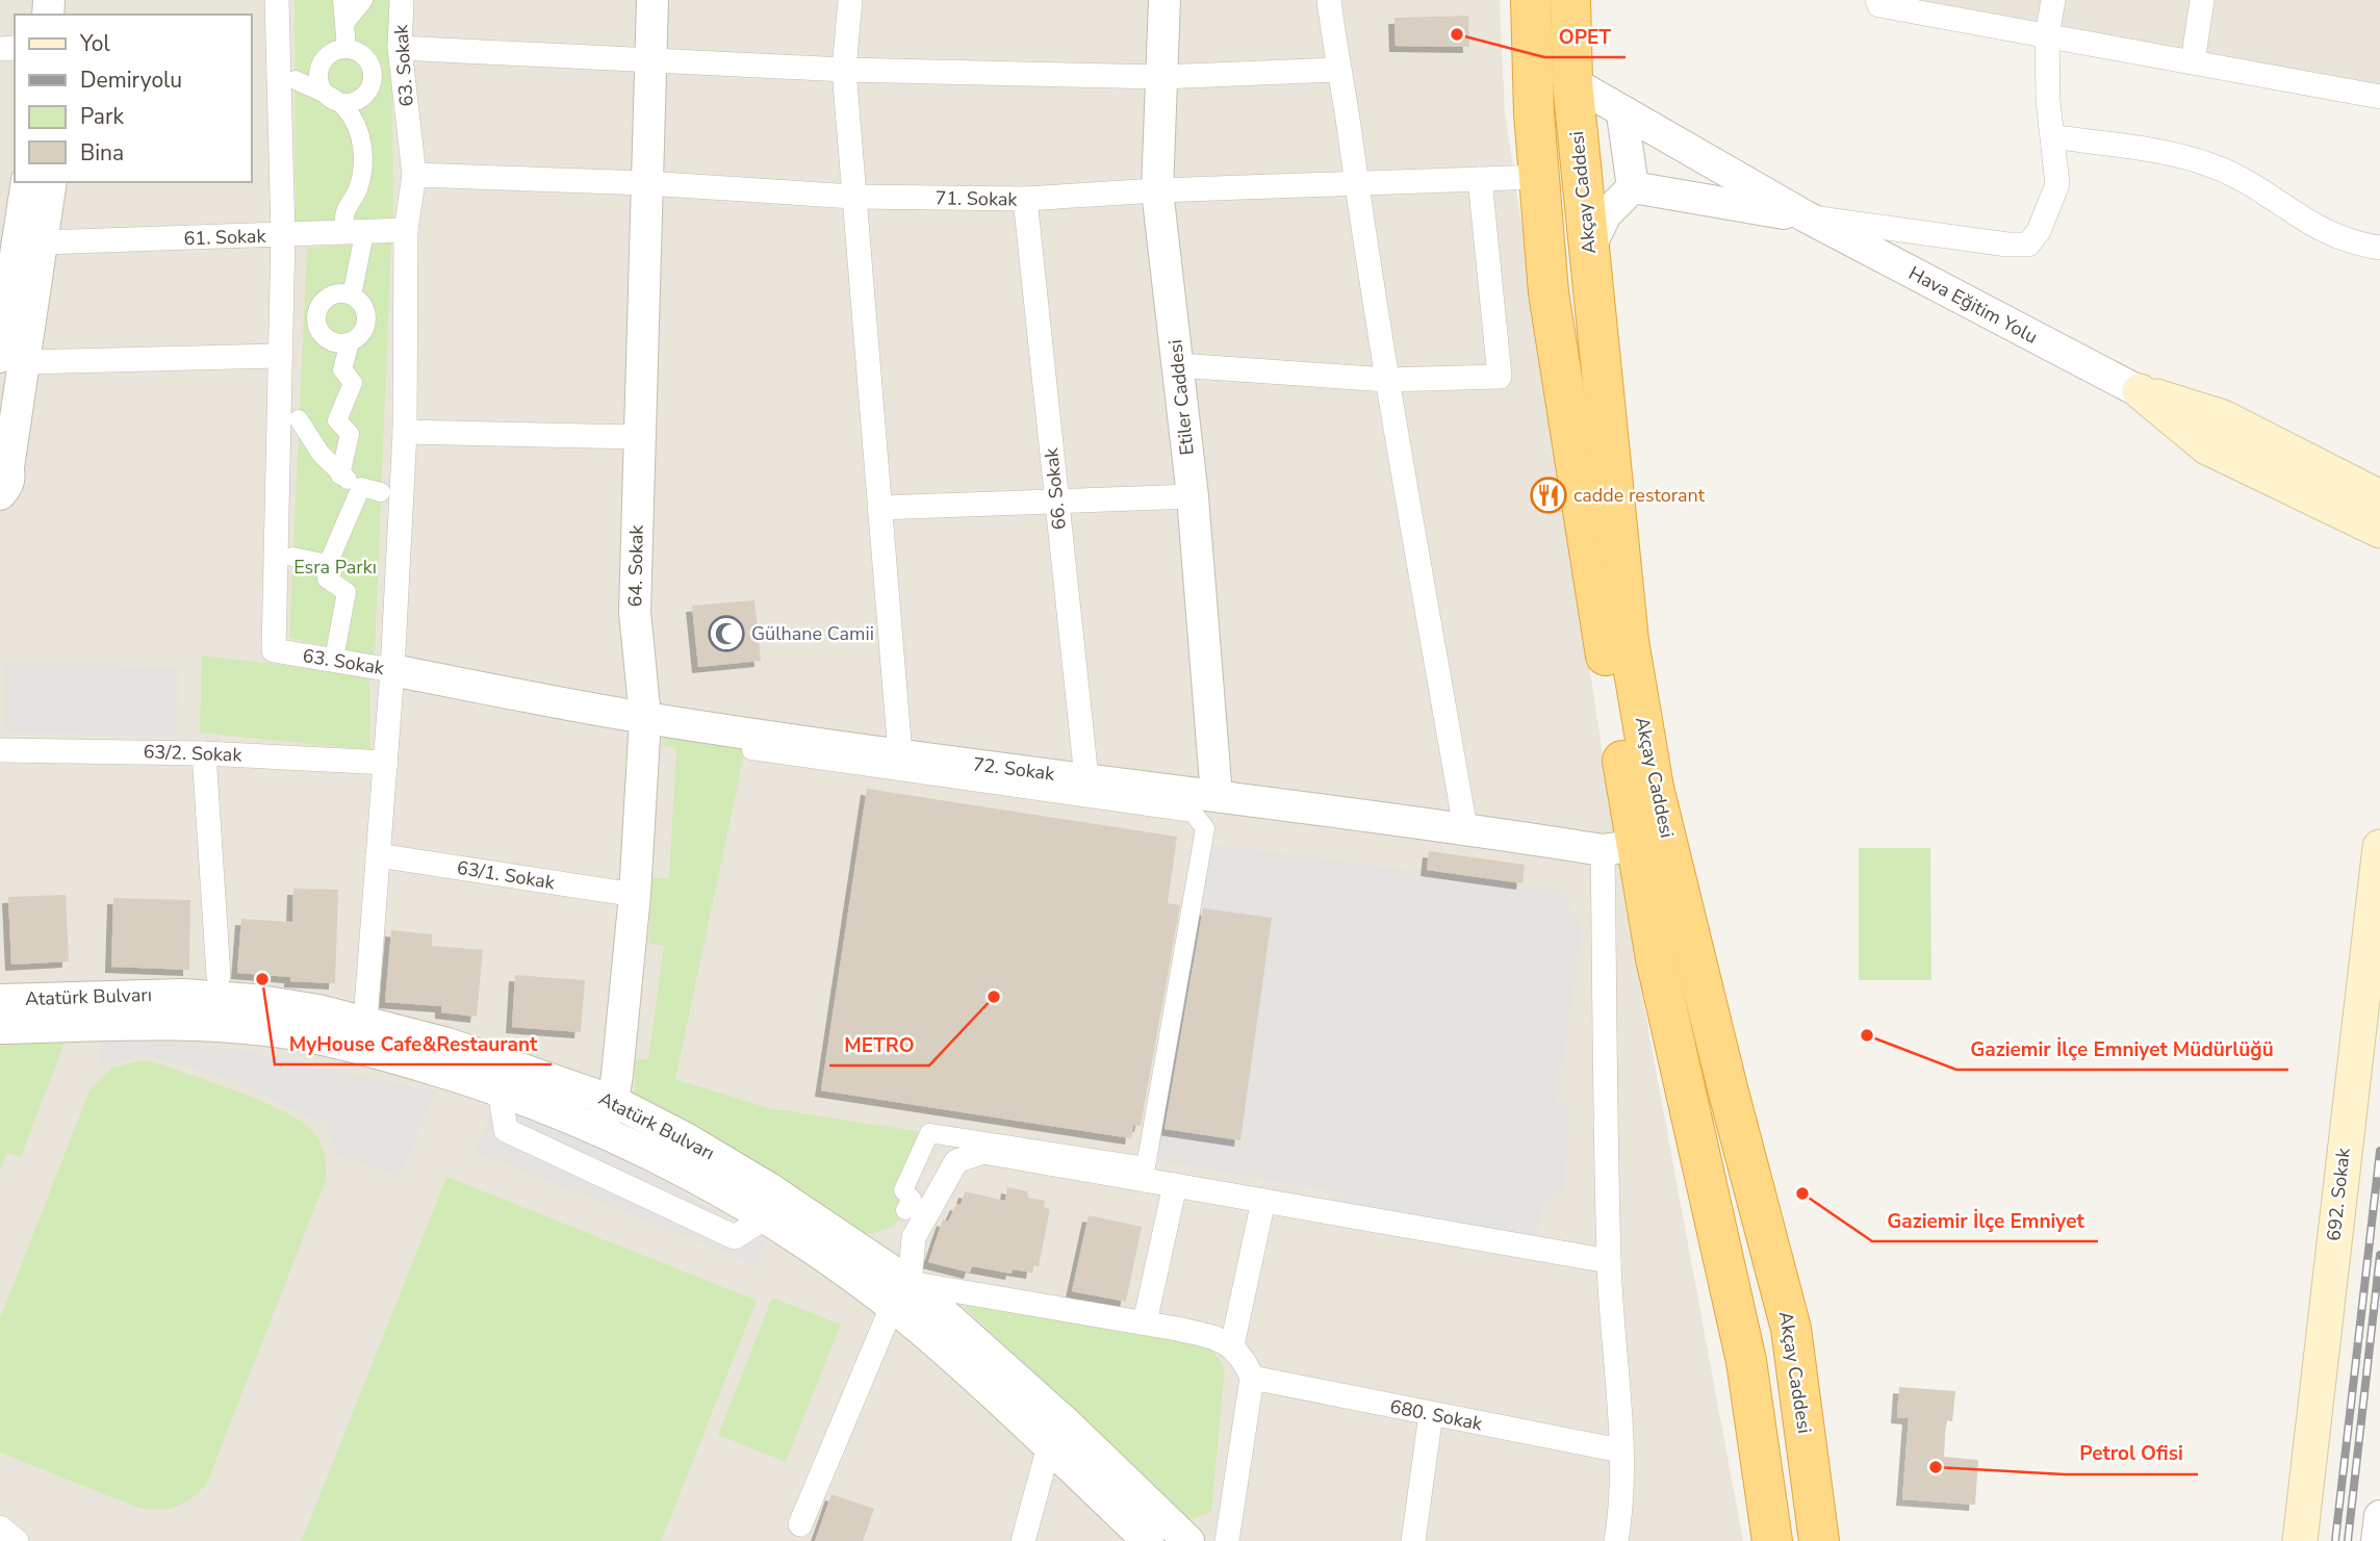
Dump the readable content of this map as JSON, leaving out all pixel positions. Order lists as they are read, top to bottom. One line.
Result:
{"streets":{"highway":["Akçay Caddesi"],"main road":["692. Sokak"],"street":["63. Sokak","71. Sokak","61. Sokak","Hava Eğitim Yolu","Etiler Caddesi","66. Sokak","64. Sokak","63/2. Sokak","72. Sokak","63/1. Sokak","Atatürk Bulvarı","680. Sokak"]},"crossings":[["63. Sokak","71. Sokak"],["63. Sokak","61. Sokak"],["63. Sokak","72. Sokak"],["Akçay Caddesi","71. Sokak"],["Akçay Caddesi","Hava Eğitim Yolu"],["Akçay Caddesi","72. Sokak"],["71. Sokak","Etiler Caddesi"],["71. Sokak","66. Sokak"],["71. Sokak","64. Sokak"],["Etiler Caddesi","72. Sokak"],["66. Sokak","72. Sokak"],["64. Sokak","72. Sokak"],["64. Sokak","63/1. Sokak"],["64. Sokak","Atatürk Bulvarı"]],"parks":["Esra Parkı"],"places":{"other":["OPET","MyHouse Cafe&Restaurant","METRO","Gaziemir İlçe Emniyet Müdürlüğü","Gaziemir İlçe Emniyet","Petrol Ofisi"],"restaurant":["cadde restorant"],"mosque":["Gülhane Camii"]},"legend":["Yol","Demiryolu","Park","Bina"]}
